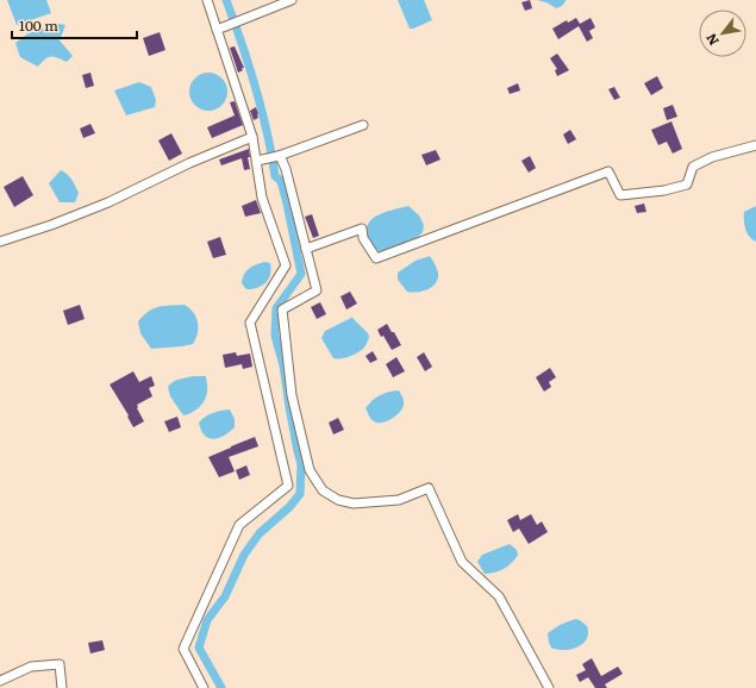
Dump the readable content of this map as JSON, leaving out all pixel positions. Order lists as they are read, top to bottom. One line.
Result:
{"scale_bar":"100 m","north":"bottom left"}
